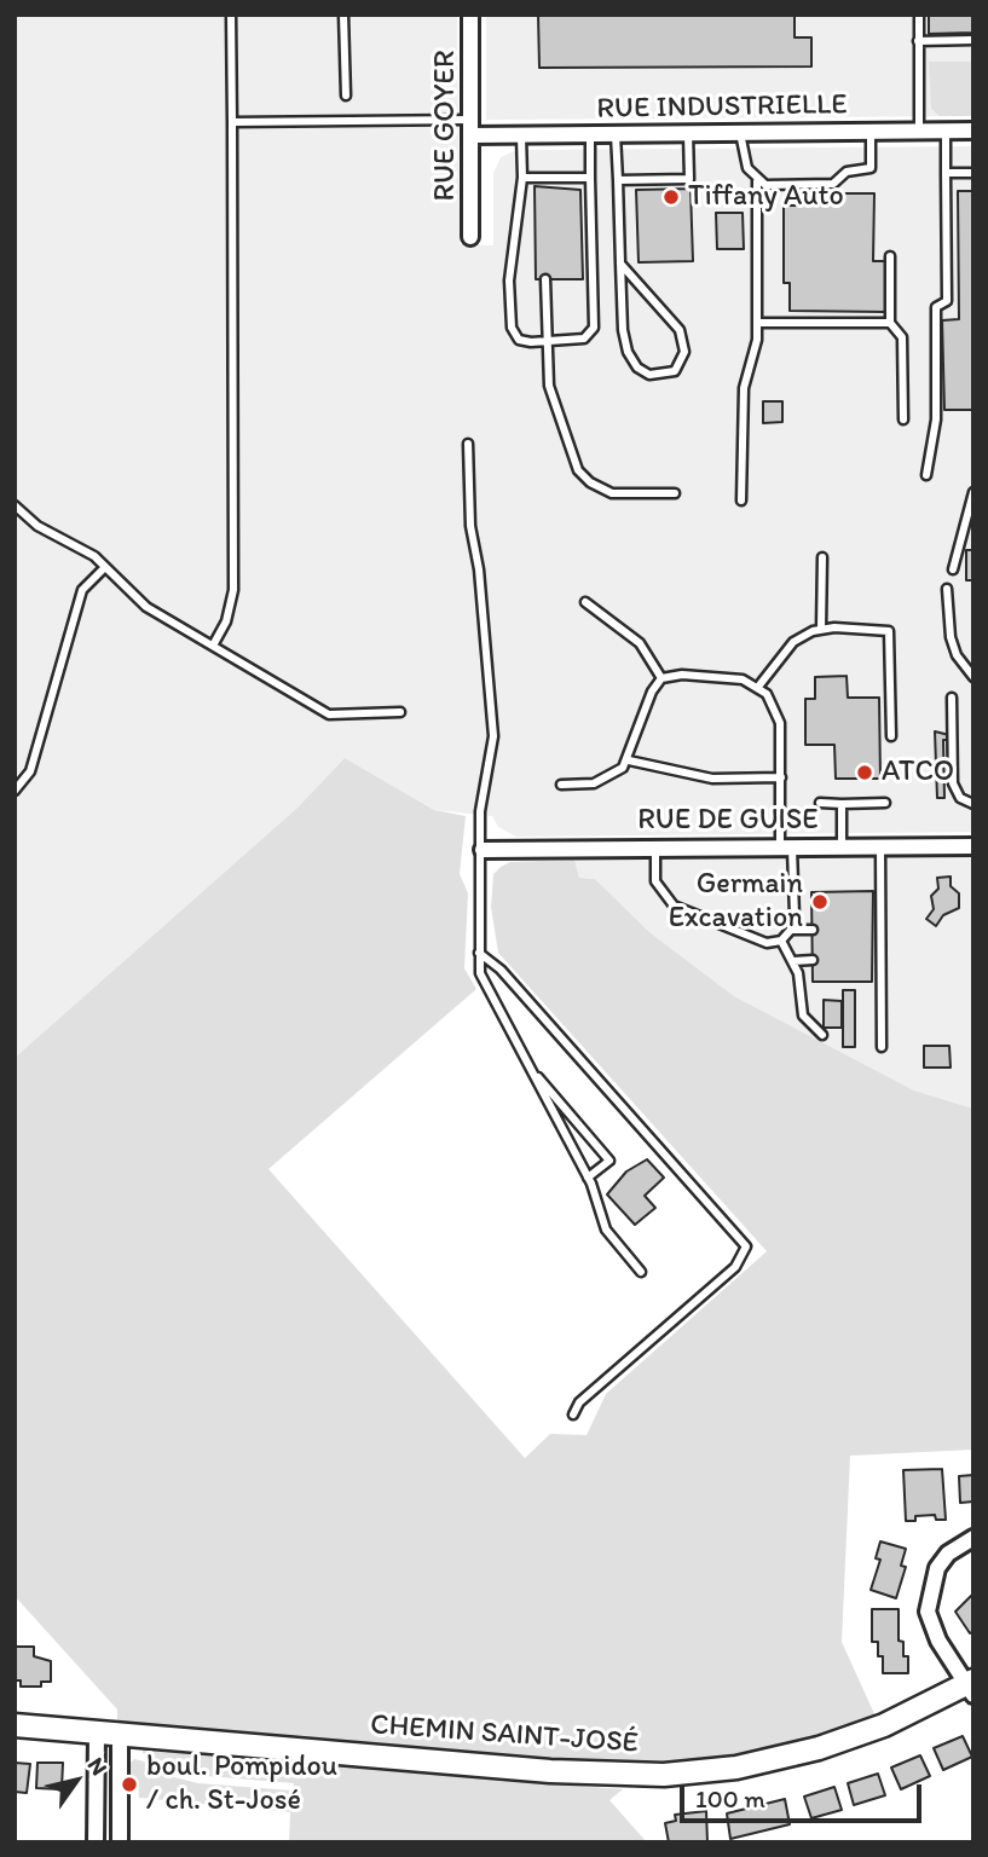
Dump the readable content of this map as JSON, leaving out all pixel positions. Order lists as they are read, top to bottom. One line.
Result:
{"streets":{"street":["RUE INDUSTRIELLE","RUE GOYER","RUE DE GUISE","CHEMIN SAINT-JOSÉ"]},"crossings":[["RUE INDUSTRIELLE","RUE GOYER"]],"places":["Tiffany Auto","ATCO","Germain Excavation","boul. Pompidou / ch. St-José"],"scale_bar":"100 m","north":"top right"}
